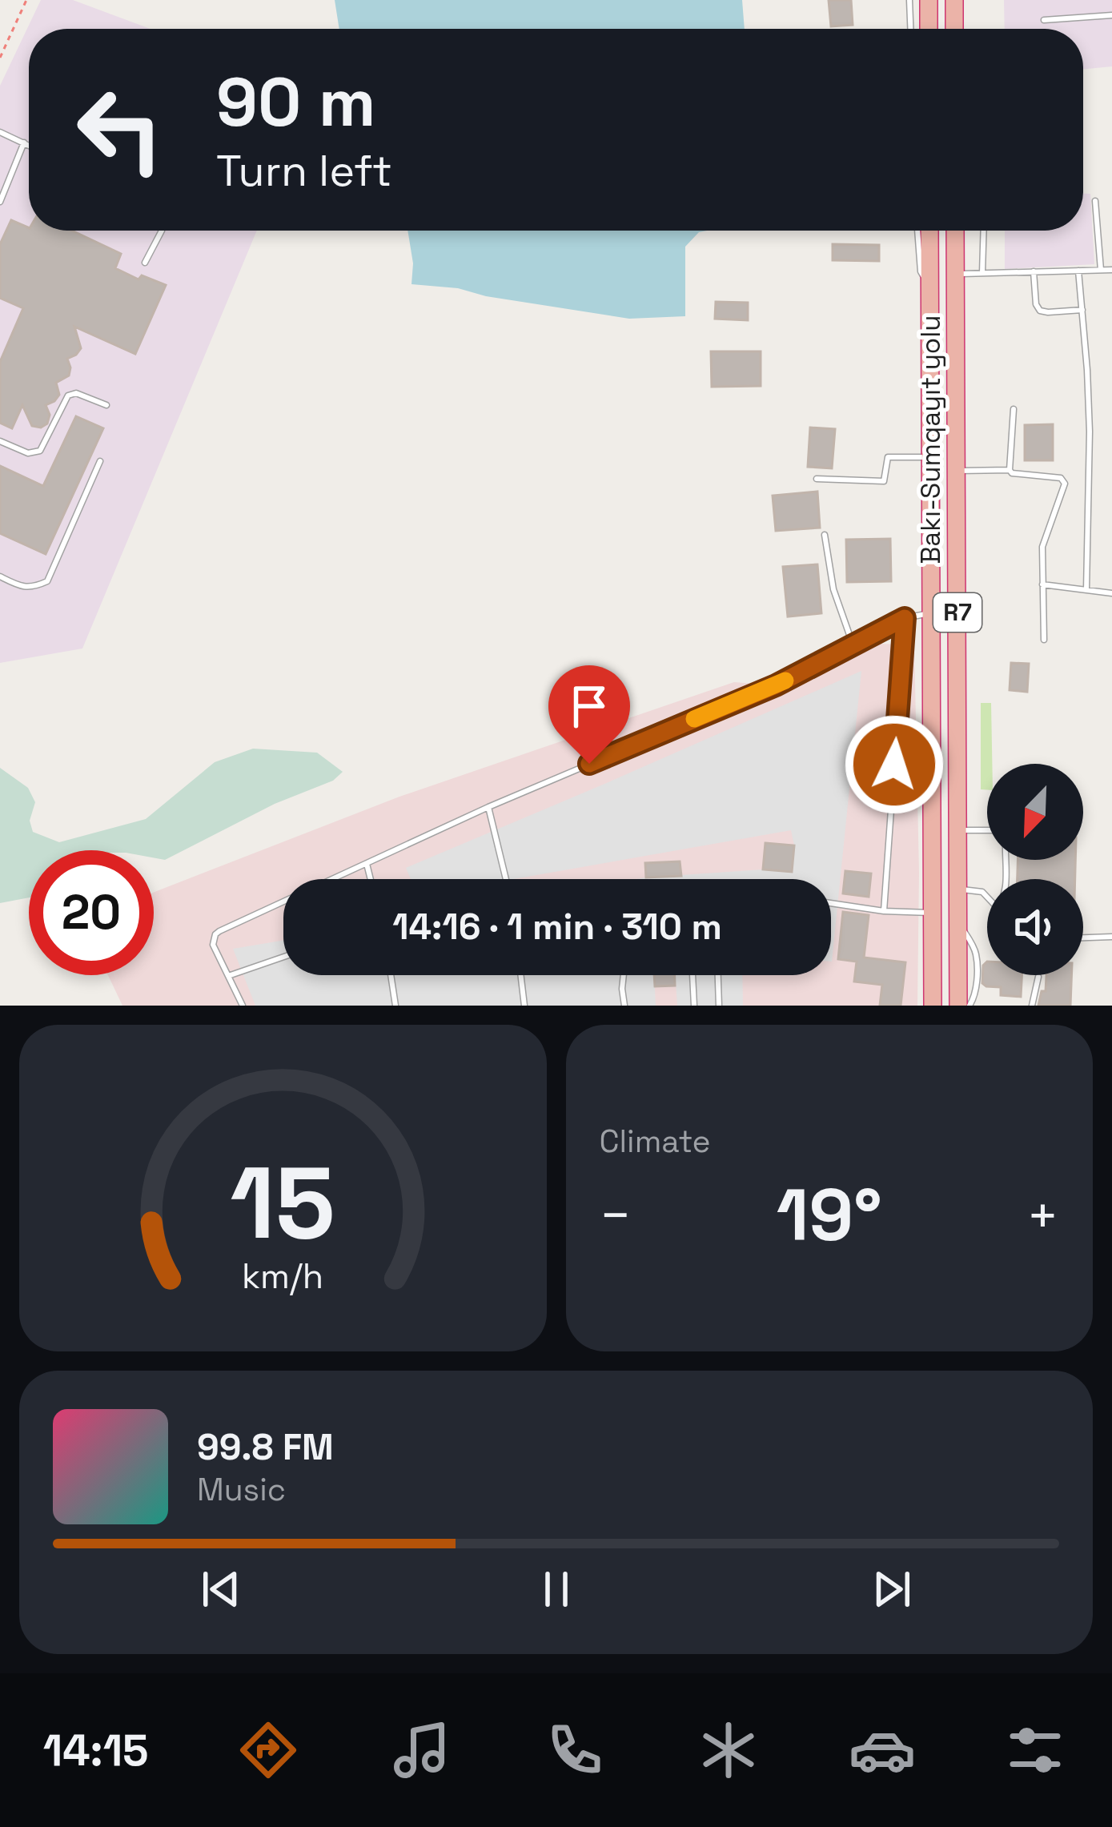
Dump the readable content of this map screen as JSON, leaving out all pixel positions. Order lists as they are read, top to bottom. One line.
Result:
{"streets":{"highway":["Bakı-Sumqayıt yolu","R7"]},"north":"bottom left","page":{"turn":["90 m","Turn left"],"limit":"20","trip":"14:16 · 1 min · 310 m","tile":"Climate","heat":["−","19°","+"],"song":["99.8 FM","Music"],"tabs":"14:15","gauge":["15","km/h"]}}
